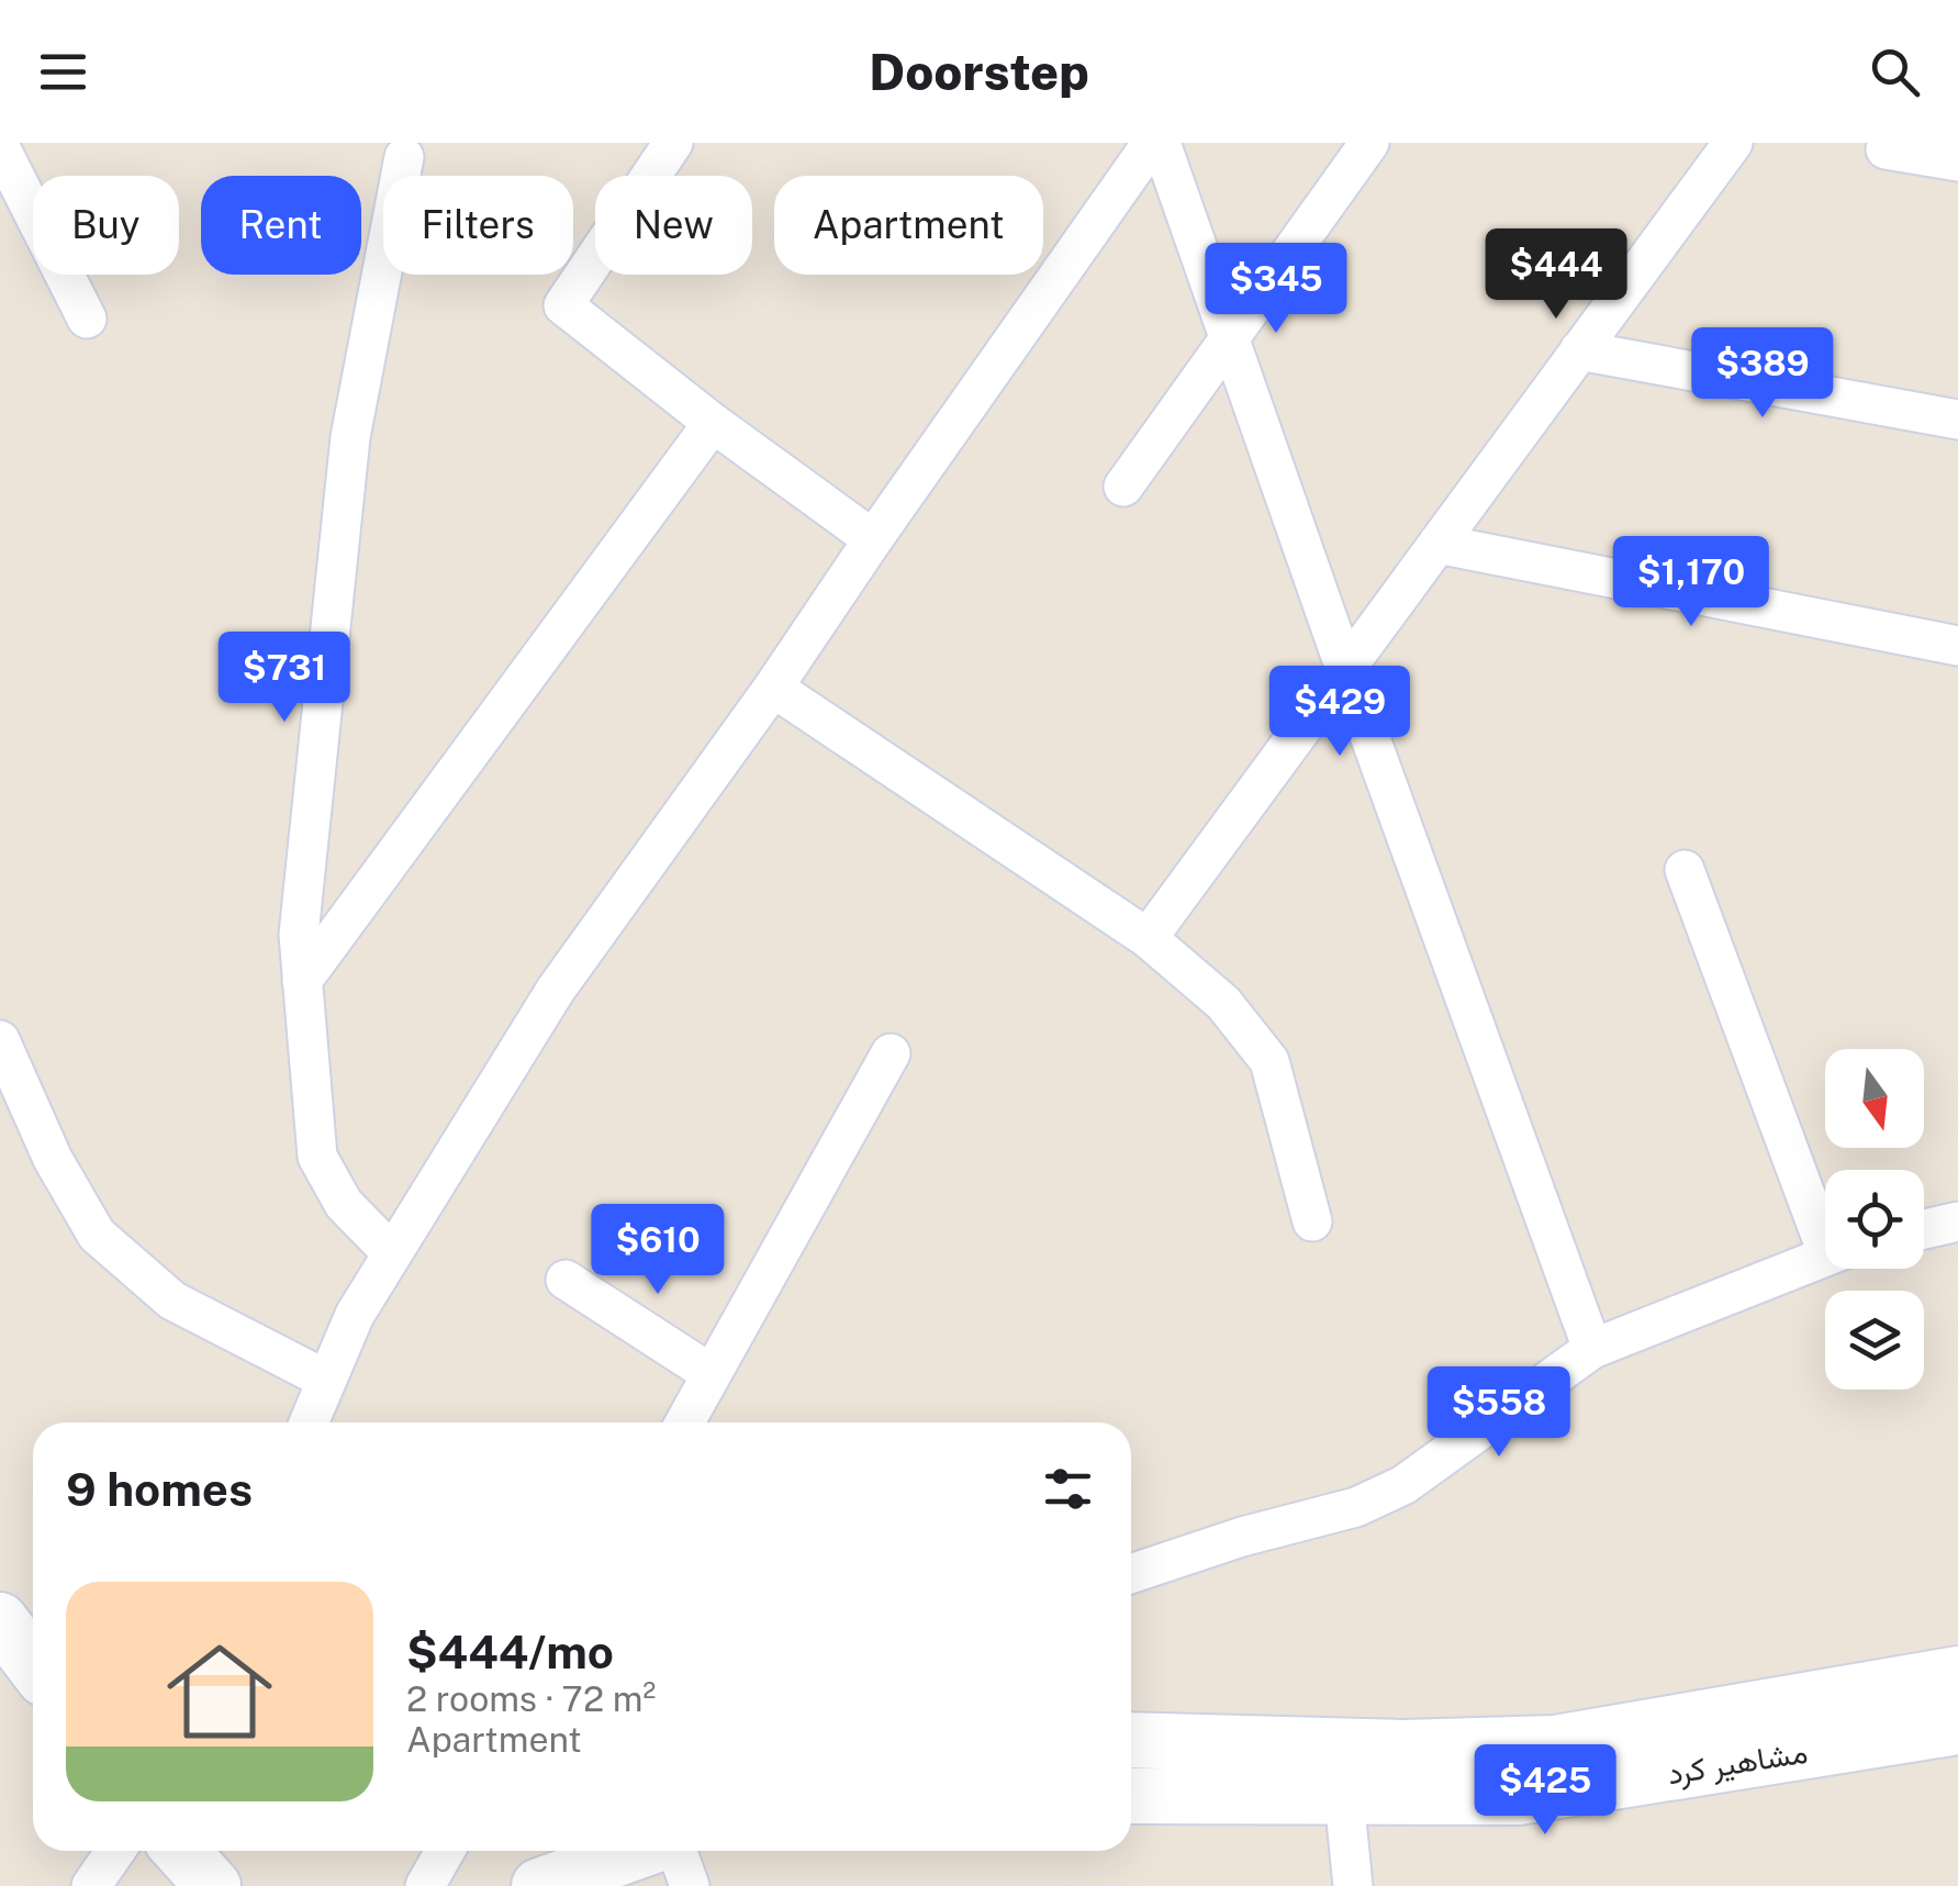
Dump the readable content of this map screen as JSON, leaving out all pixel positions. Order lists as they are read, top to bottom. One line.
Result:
{"streets":{"street":["مشاهیر کرد"]},"north":"bottom","page":{"header":"Doorstep","chip":["Buy","Rent","Filters","New","Apartment"],"price":["$444","$345","$389","$1,170","$731","$429","$610","$558","$425"],"heading":"9 homes","list":[{"name":"$444/mo","note":"2 rooms · 72 m² · Apartment"}]}}
